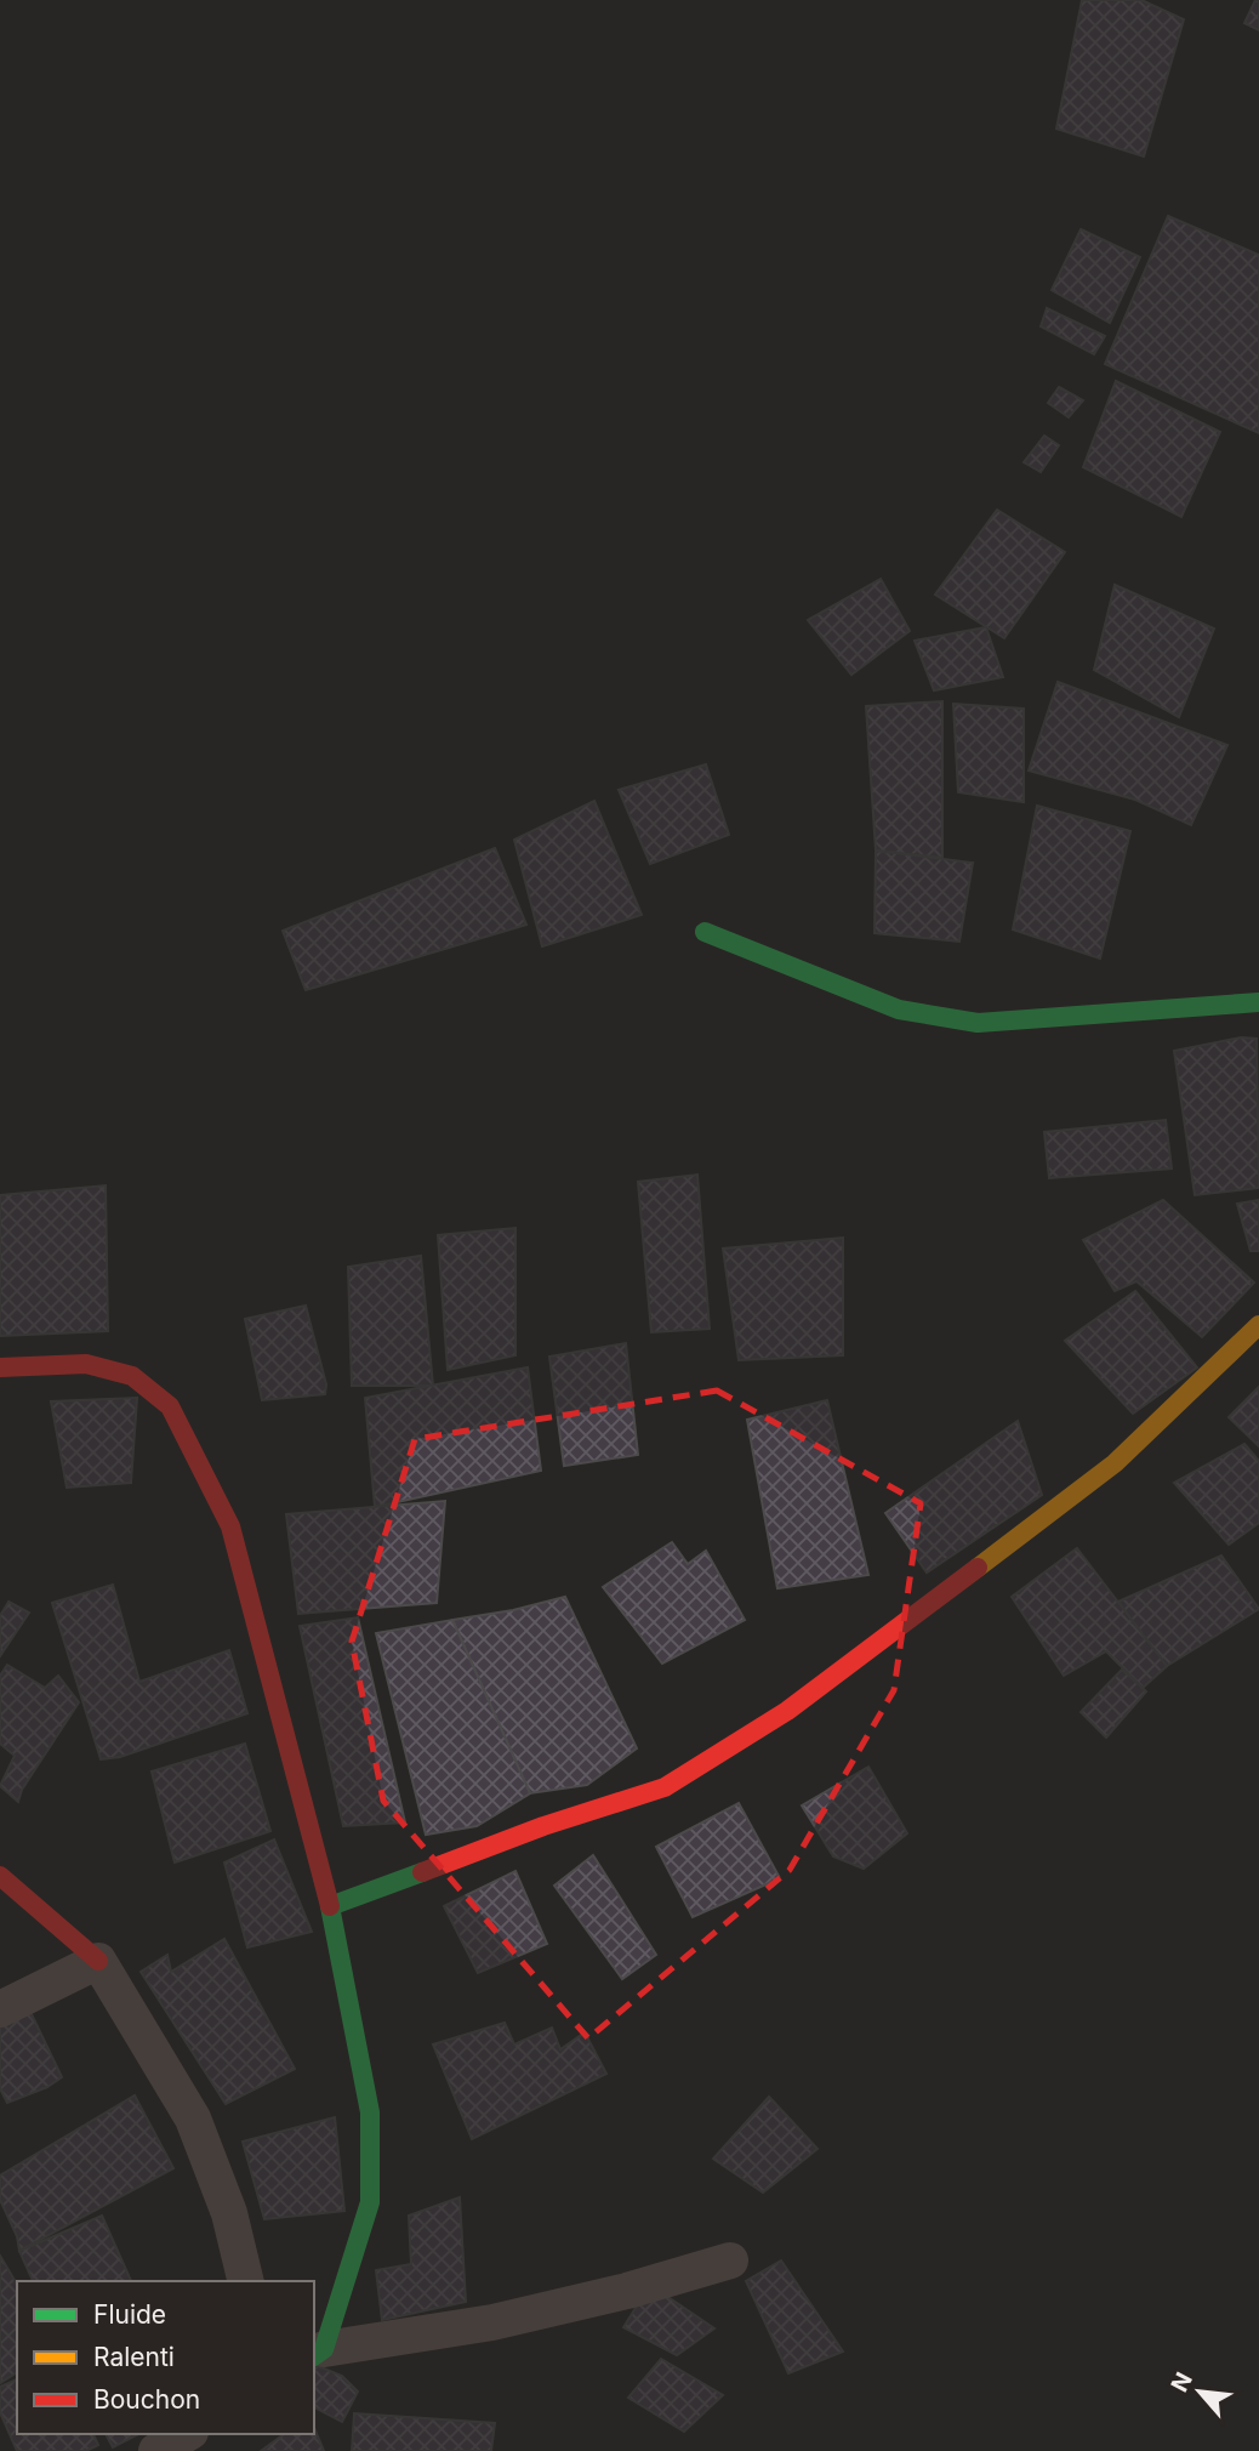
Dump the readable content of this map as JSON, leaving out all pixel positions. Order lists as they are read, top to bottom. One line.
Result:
{"legend":["Fluide","Ralenti","Bouchon"],"north":"top left"}
